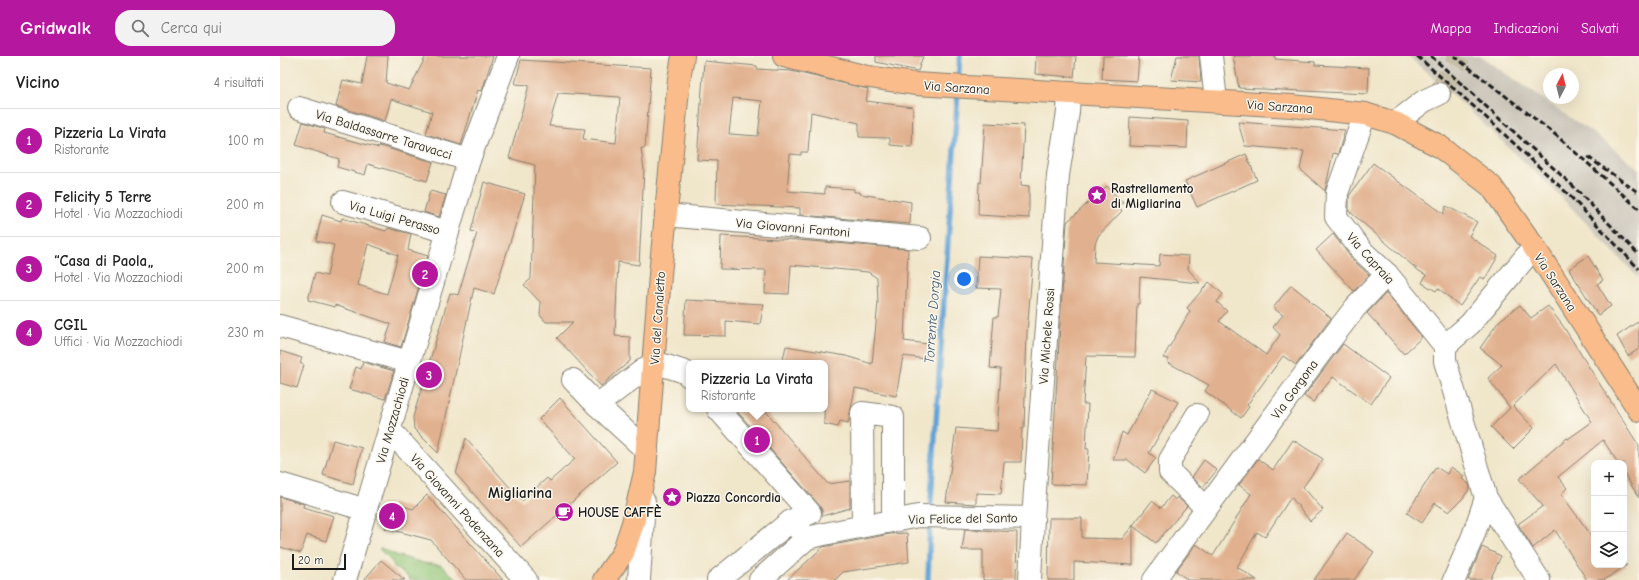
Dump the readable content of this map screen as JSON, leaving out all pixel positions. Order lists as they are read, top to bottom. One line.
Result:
{"streets":{"main road":["Via Sarzana","Via del Canaletto"],"street":["Via Baldassarre Taravacci","Via Luigi Perasso","Via Giovanni Fantoni","Via Capraia","Via Michele Rossi","Via Gorgona","Via Mozzachiodi","Via Giovanni Podenzana","Via Felice del Santo"]},"crossings":[["Via Sarzana","Via Capraia"],["Via Sarzana","Via Michele Rossi"],["Via Baldassarre Taravacci","Via Mozzachiodi"],["Via Luigi Perasso","Via Mozzachiodi"],["Via Giovanni Fantoni","Via del Canaletto"],["Via Capraia","Via Gorgona"],["Via Michele Rossi","Via Felice del Santo"],["Via Mozzachiodi","Via Giovanni Podenzana"]],"districts":["Migliarina"],"water":["Torrente Dorgia"],"places":{"place":["Rastrellamento di Migliarina","Piazza Concordia"],"cafe":["HOUSE CAFFÈ"]},"scale_bar":"20 m","north":"top","page":{"header":"Gridwalk","search":"Cerca qui","nav":["Mappa","Indicazioni","Salvati"],"heading":["Vicino","4 risultati"],"list":[{"mark":"1","name":"Pizzeria La Virata","note":"Ristorante","value":"100 m"},{"mark":"2","name":"Felicity 5 Terre","note":"Hotel · Via Mozzachiodi","value":"200 m"},{"mark":"3","name":"“Casa di Paola„","note":"Hotel · Via Mozzachiodi","value":"200 m"},{"mark":"4","name":"CGIL","note":"Uffici · Via Mozzachiodi","value":"230 m"}],"pins":["2","3","1","4"],"popup":["Pizzeria La Virata","Ristorante"],"map_buttons":["+","−"],"scale":"20 m"}}
